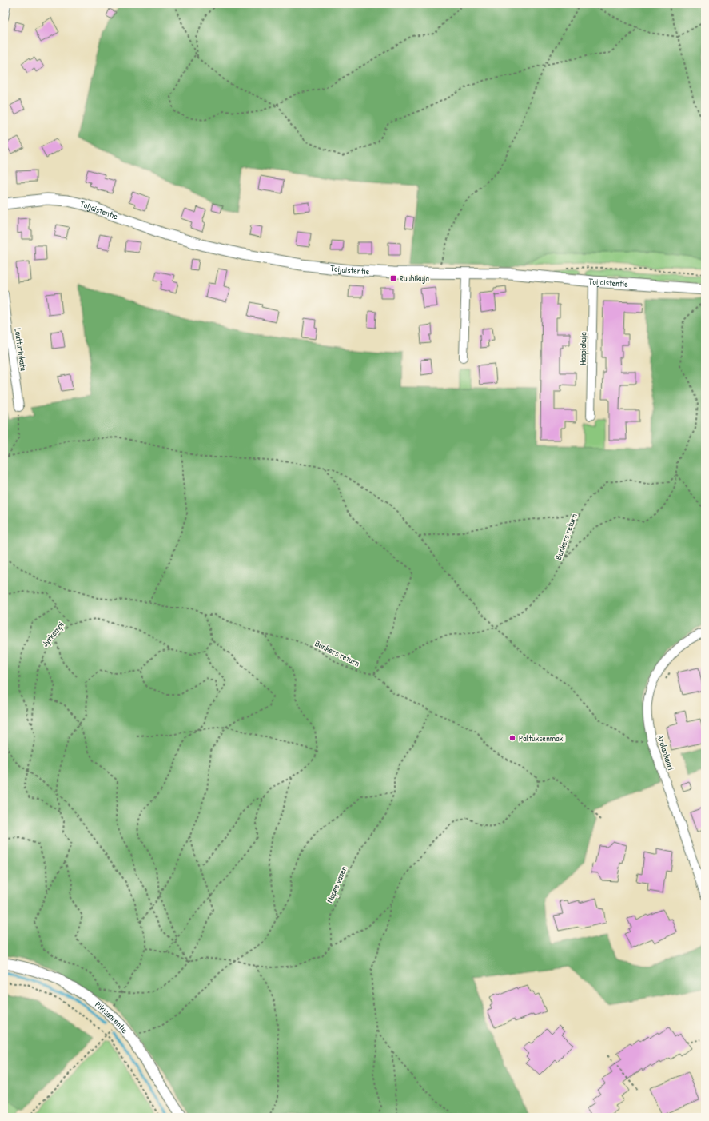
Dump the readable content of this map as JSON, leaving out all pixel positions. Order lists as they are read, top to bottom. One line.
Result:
{"streets":{"street":["Toijaistentie","Haapiokuja","Lautturinkatu","Arolankaari","Pikisaarentie"],"path":["Bunkers return","Jyrkempi","Nopee vasen"]},"crossings":[["Toijaistentie","Haapiokuja"]],"places":{"transit":["Ruuhikuja"],"other":["Paltuksenmäki"]}}
